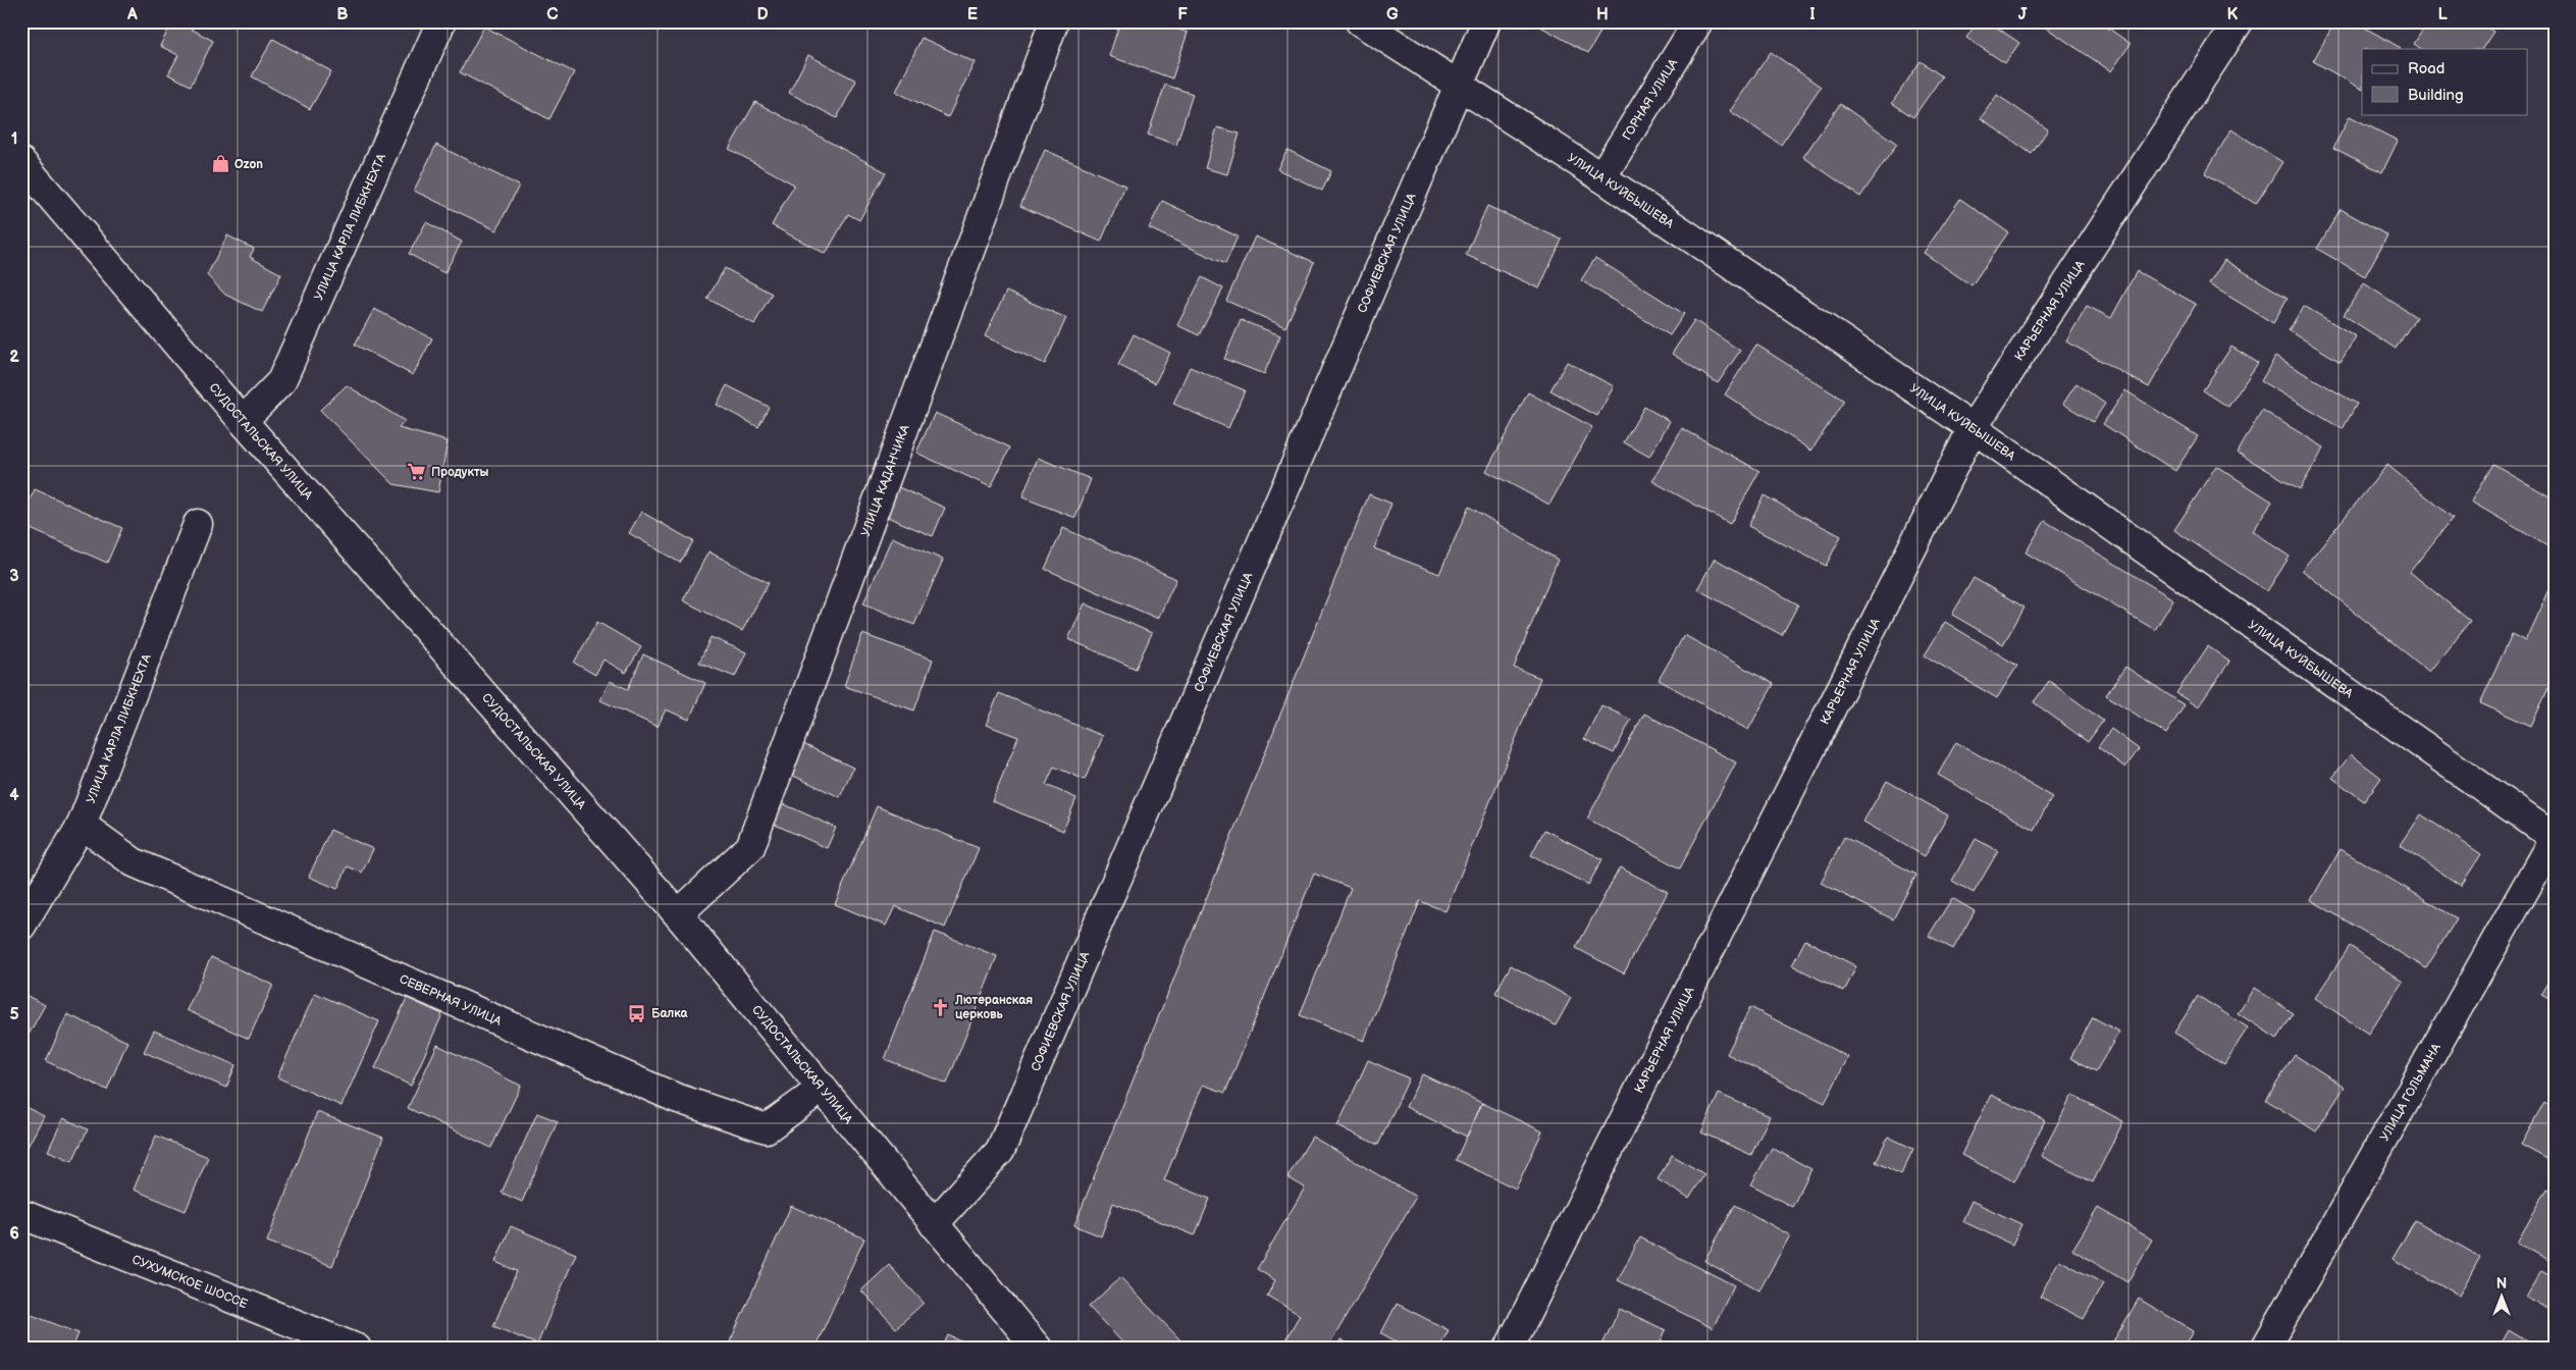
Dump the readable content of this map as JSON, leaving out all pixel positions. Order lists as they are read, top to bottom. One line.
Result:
{"streets":{"main road":["ГОРНАЯ УЛИЦА","УЛИЦА КУЙБЫШЕВА","УЛИЦА КАРЛА ЛИБКНЕХТА","СОФИЕВСКАЯ УЛИЦА","КАРЬЕРНАЯ УЛИЦА","СУДОСТАЛЬСКАЯ УЛИЦА","УЛИЦА КАДАНЧИКА","СЕВЕРНАЯ УЛИЦА","УЛИЦА ГОЛЬМАНА","СУХУМСКОЕ ШОССЕ"]},"crossings":[["ГОРНАЯ УЛИЦА","УЛИЦА КУЙБЫШЕВА"],["УЛИЦА КУЙБЫШЕВА","СОФИЕВСКАЯ УЛИЦА"],["УЛИЦА КУЙБЫШЕВА","КАРЬЕРНАЯ УЛИЦА"],["УЛИЦА КУЙБЫШЕВА","УЛИЦА ГОЛЬМАНА"],["УЛИЦА КАРЛА ЛИБКНЕХТА","СУДОСТАЛЬСКАЯ УЛИЦА"],["УЛИЦА КАРЛА ЛИБКНЕХТА","СЕВЕРНАЯ УЛИЦА"],["СОФИЕВСКАЯ УЛИЦА","СУДОСТАЛЬСКАЯ УЛИЦА"],["СУДОСТАЛЬСКАЯ УЛИЦА","УЛИЦА КАДАНЧИКА"],["СУДОСТАЛЬСКАЯ УЛИЦА","СЕВЕРНАЯ УЛИЦА"]],"places":{"shop":["Ozon"],"supermarket":["Продукты"],"church":["Лютеранская церковь"],"bus stop":["Балка"]},"legend":["Road","Building"],"north":"top","grid":{"columns":["A","B","C","D","E","F","G","H","I","J","K","L"],"rows":["1","2","3","4","5","6"]}}
